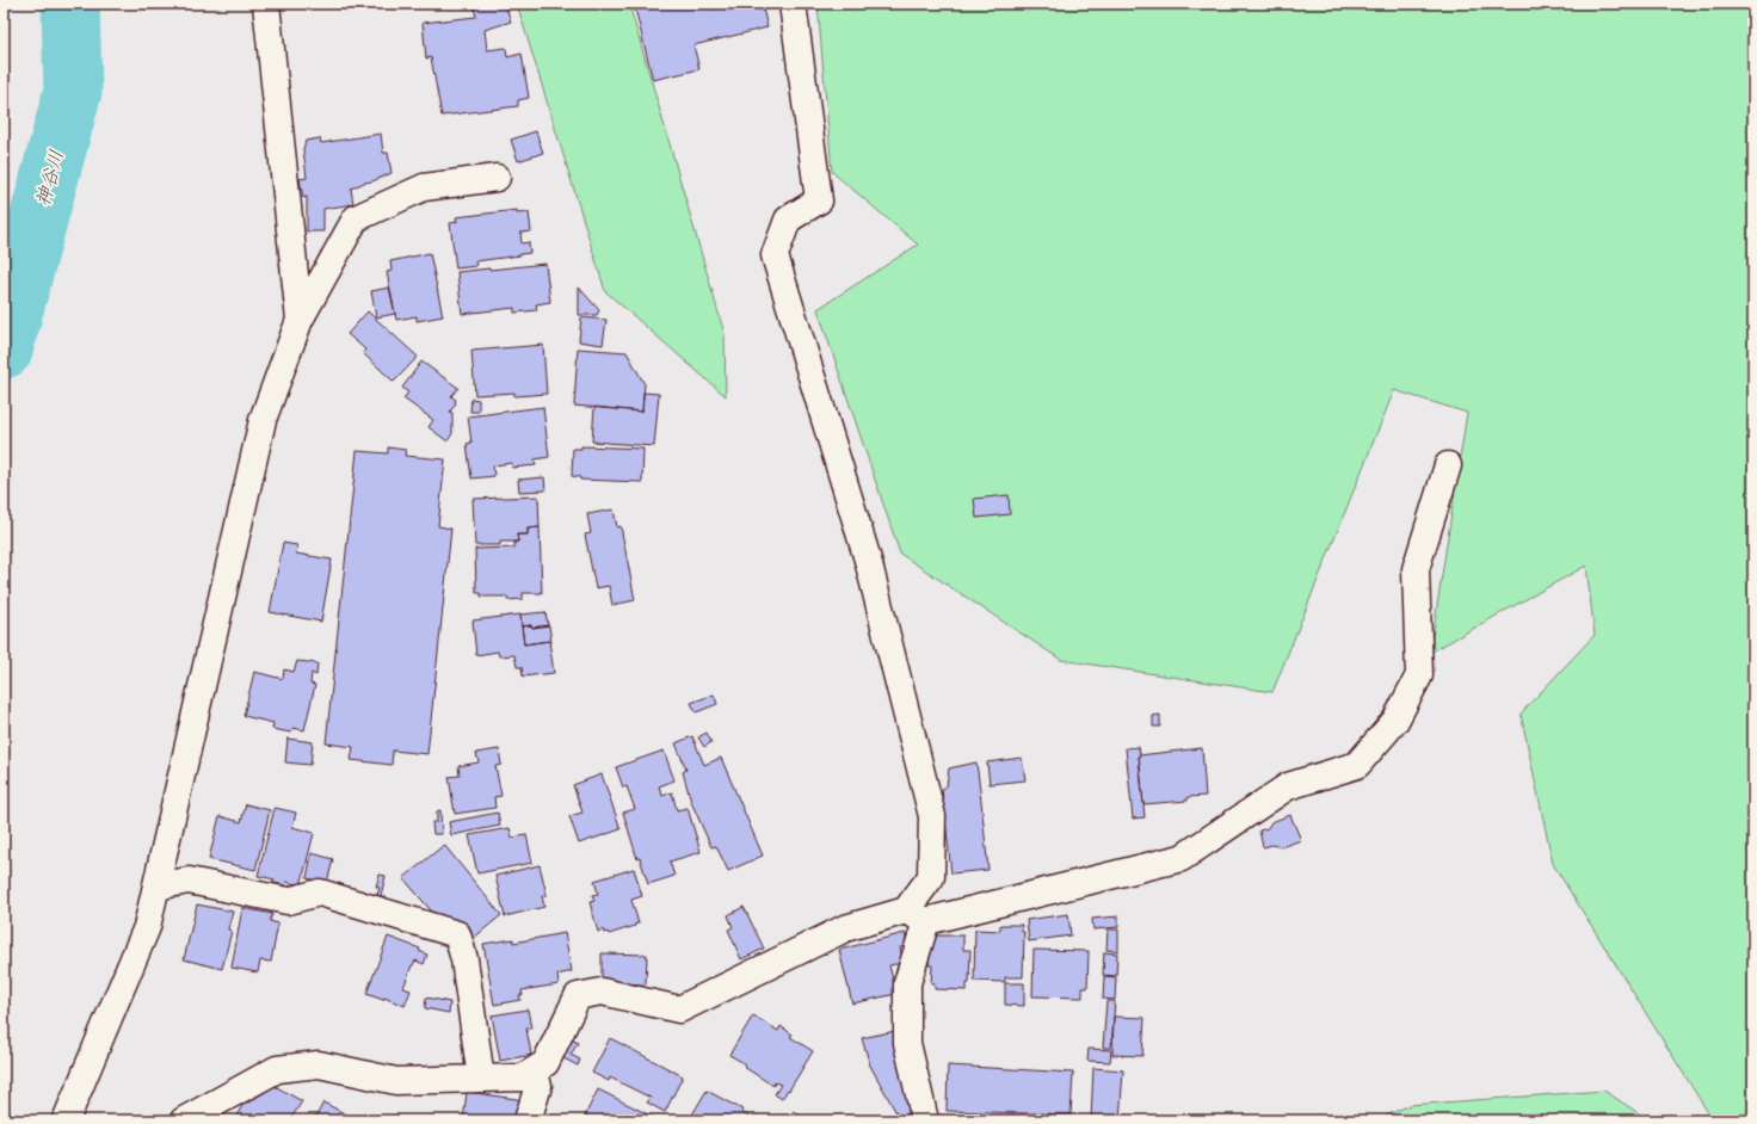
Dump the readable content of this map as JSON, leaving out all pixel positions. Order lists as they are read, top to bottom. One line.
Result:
{"water":["神谷川"]}
